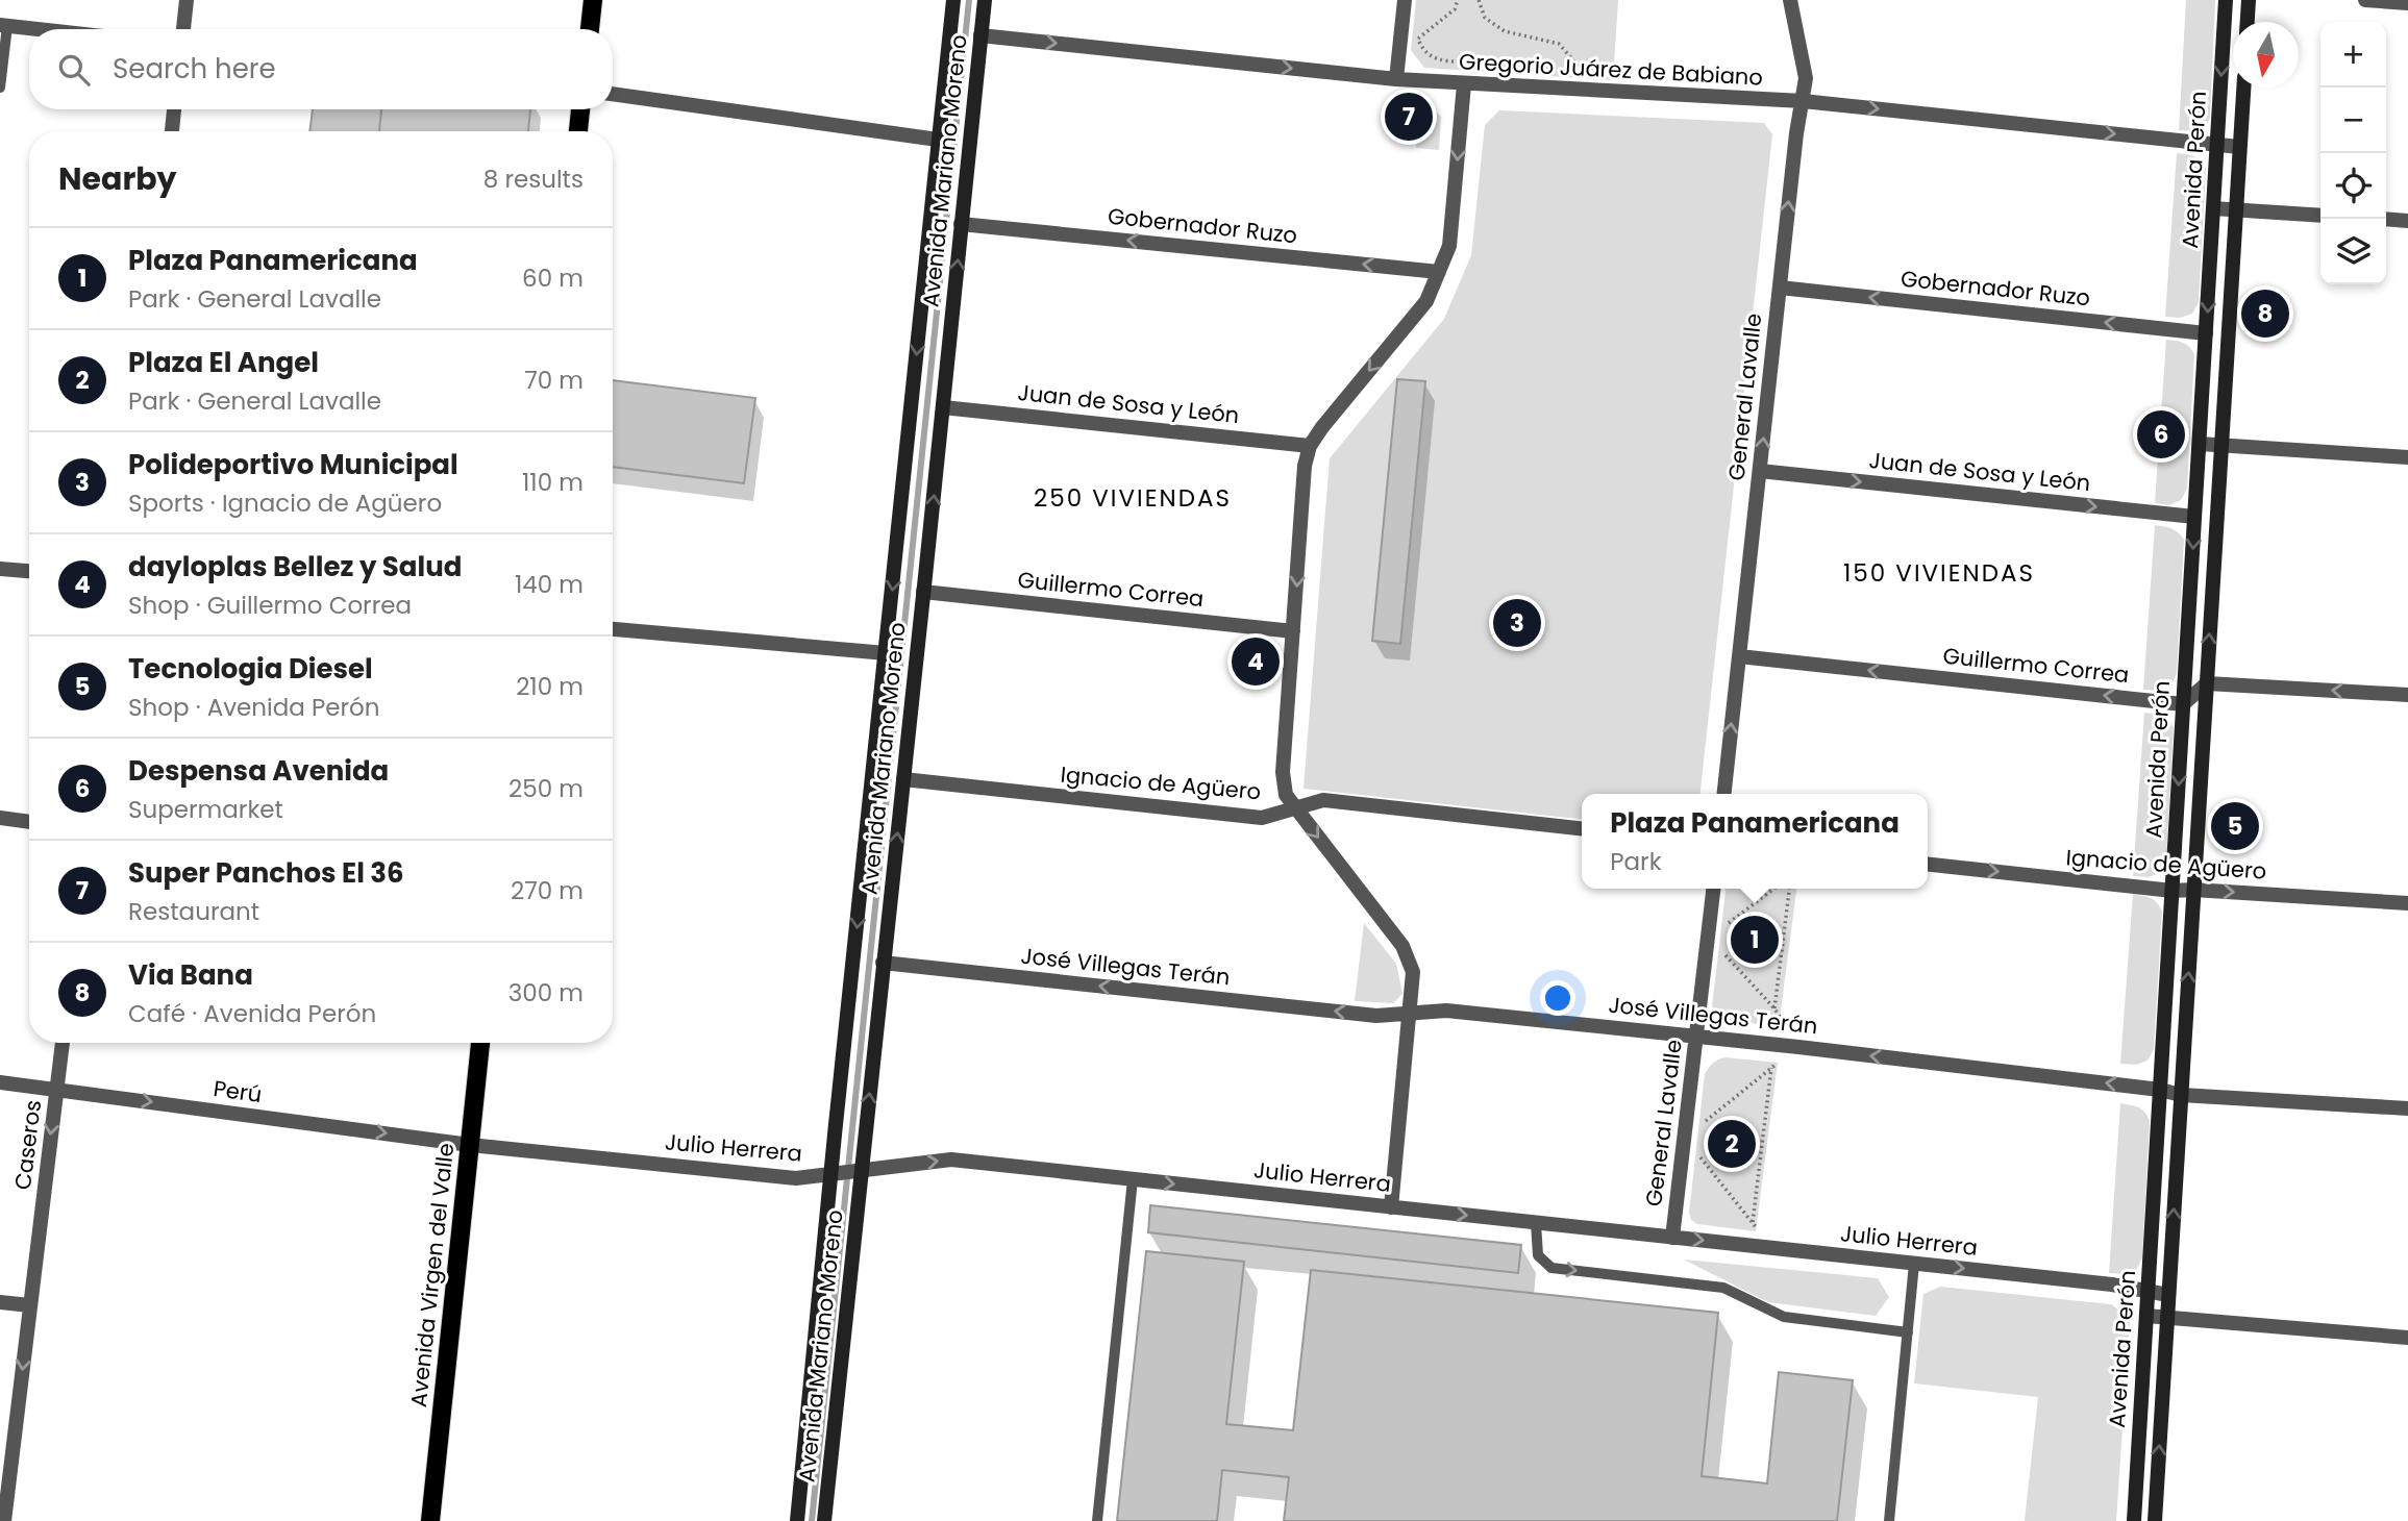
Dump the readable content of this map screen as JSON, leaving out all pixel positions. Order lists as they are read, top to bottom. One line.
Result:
{"streets":{"main road":["Avenida Perón","Avenida Mariano Moreno","Avenida Virgen del Valle"],"street":["Gregorio Juárez de Babiano","Gobernador Ruzo","General Lavalle","Juan de Sosa y León","Guillermo Correa","Ignacio de Agüero","José Villegas Terán","Perú","Caseros","Julio Herrera"]},"crossings":[["Gregorio Juárez de Babiano","Avenida Perón"],["Gregorio Juárez de Babiano","Avenida Mariano Moreno"],["Gregorio Juárez de Babiano","General Lavalle"],["Avenida Perón","Gobernador Ruzo"],["Avenida Perón","Juan de Sosa y León"],["Avenida Perón","Guillermo Correa"],["Avenida Perón","Ignacio de Agüero"],["Avenida Perón","José Villegas Terán"],["Avenida Perón","Julio Herrera"],["Avenida Mariano Moreno","Gobernador Ruzo"],["Avenida Mariano Moreno","Juan de Sosa y León"],["Avenida Mariano Moreno","Guillermo Correa"],["Avenida Mariano Moreno","Ignacio de Agüero"],["Avenida Mariano Moreno","José Villegas Terán"],["Avenida Mariano Moreno","Julio Herrera"],["Gobernador Ruzo","General Lavalle"],["General Lavalle","Juan de Sosa y León"],["General Lavalle","Guillermo Correa"],["General Lavalle","José Villegas Terán"],["General Lavalle","Julio Herrera"],["Perú","Caseros"],["Perú","Julio Herrera"],["Perú","Avenida Virgen del Valle"],["Julio Herrera","Avenida Virgen del Valle"]],"one_way":["Gregorio Juárez de Babiano","Gobernador Ruzo","General Lavalle","Juan de Sosa y León","Guillermo Correa","Ignacio de Agüero","José Villegas Terán","Perú","Caseros","Julio Herrera"],"districts":["250 VIVIENDAS","150 VIVIENDAS"],"north":"bottom","page":{"map_buttons":["+","−"],"search":"Search here","pins":["7","8","6","3","4","5","1","2"],"heading":["Nearby","8 results"],"list":[{"mark":"1","name":"Plaza Panamericana","note":"Park · General Lavalle","value":"60 m"},{"mark":"2","name":"Plaza El Angel","note":"Park · General Lavalle","value":"70 m"},{"mark":"3","name":"Polideportivo Municipal","note":"Sports · Ignacio de Agüero","value":"110 m"},{"mark":"4","name":"dayloplas Bellez y Salud","note":"Shop · Guillermo Correa","value":"140 m"},{"mark":"5","name":"Tecnologia Diesel","note":"Shop · Avenida Perón","value":"210 m"},{"mark":"6","name":"Despensa Avenida","note":"Supermarket","value":"250 m"},{"mark":"7","name":"Super Panchos El 36","note":"Restaurant","value":"270 m"},{"mark":"8","name":"Via Bana","note":"Café · Avenida Perón","value":"300 m"}],"popup":["Plaza Panamericana","Park"]}}
